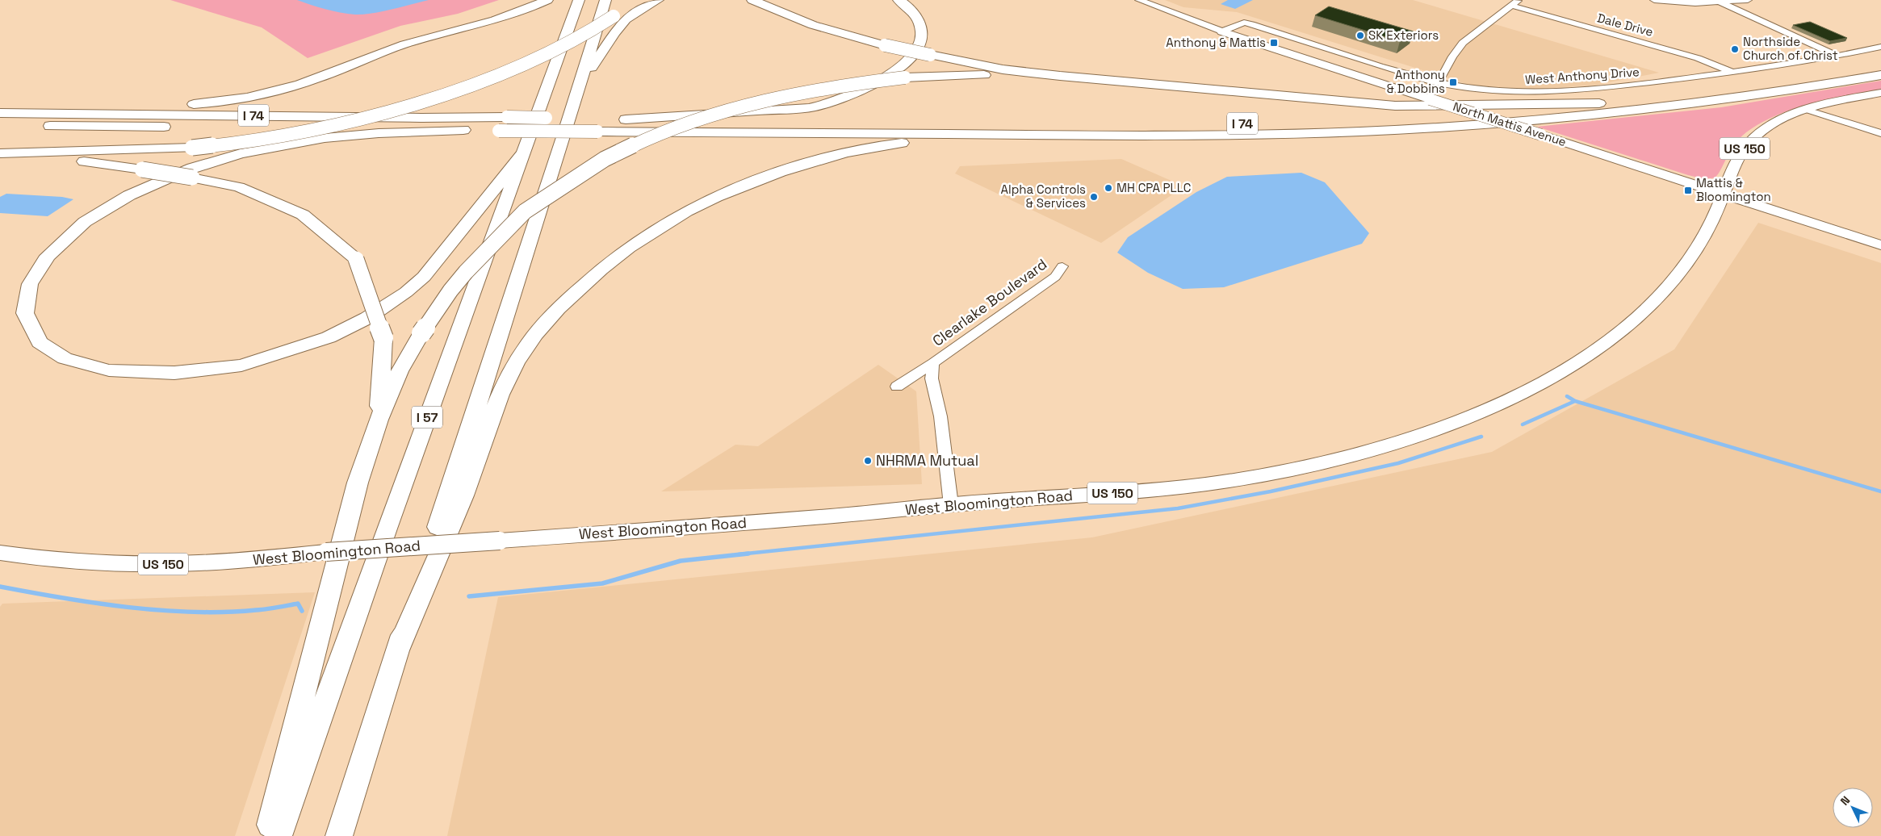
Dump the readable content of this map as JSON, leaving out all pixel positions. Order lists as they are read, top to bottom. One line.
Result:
{"streets":{"highway":["I 74","I 57"],"main road":["North Mattis Avenue","US 150","West Bloomington Road"],"street":["Dale Drive","West Anthony Drive","Clearlake Boulevard"]},"crossings":[["Dale Drive","West Anthony Drive"],["West Anthony Drive","North Mattis Avenue"],["North Mattis Avenue","West Bloomington Road"],["Clearlake Boulevard","West Bloomington Road"]],"places":{"other":["SK Exteriors","Northside Church of Christ","MH CPA PLLC","Alpha Controls & Services","NHRMA Mutual"],"transit":["Anthony & Mattis","Anthony & Dobbins","Mattis & Bloomington"]},"north":"top left"}
